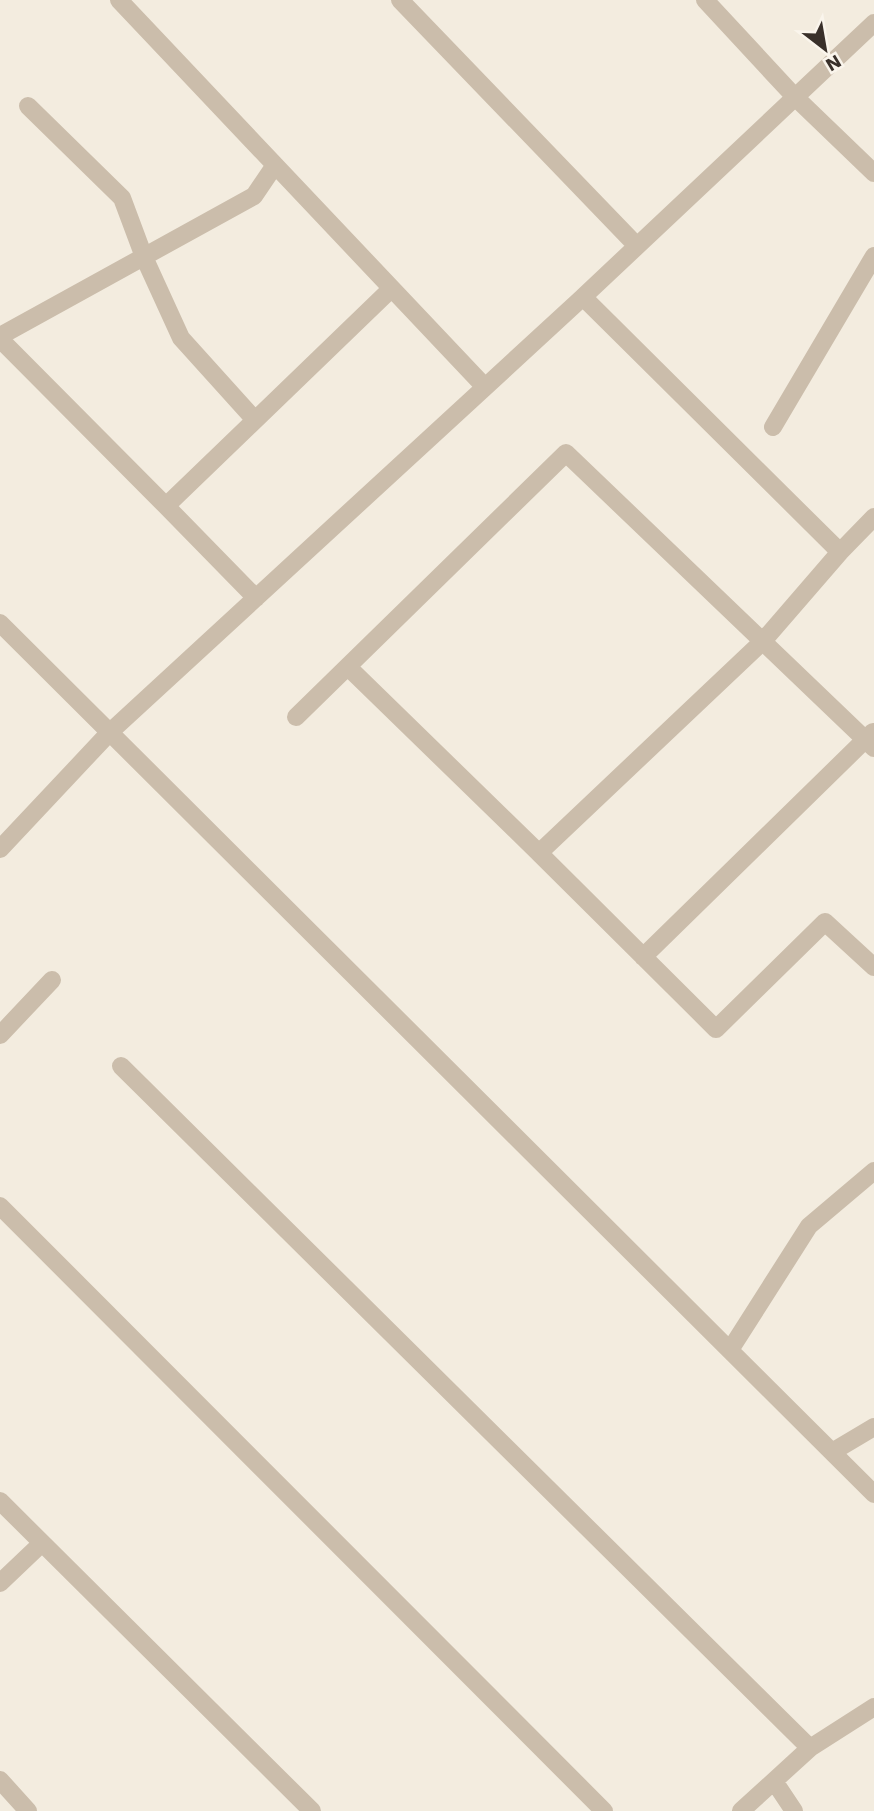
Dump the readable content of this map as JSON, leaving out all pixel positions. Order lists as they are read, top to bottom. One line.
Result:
{"north":"bottom right"}
